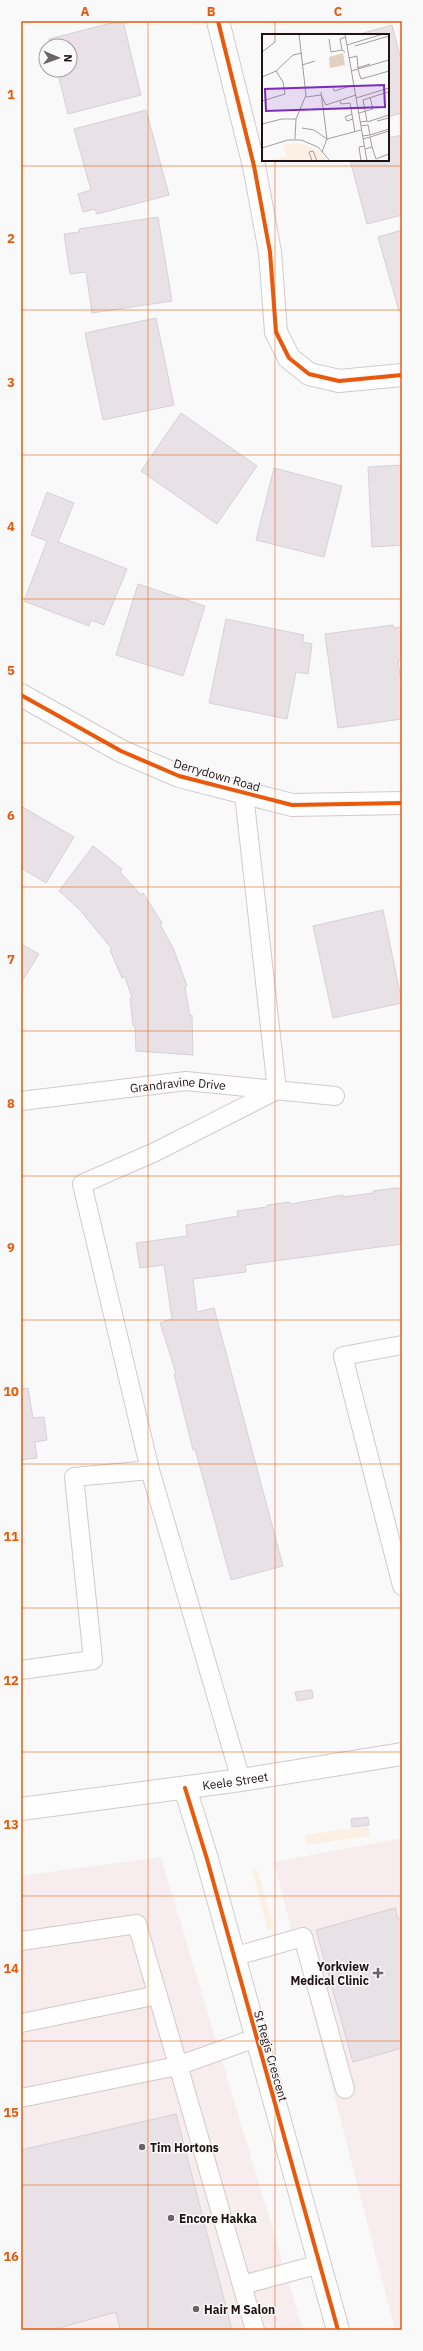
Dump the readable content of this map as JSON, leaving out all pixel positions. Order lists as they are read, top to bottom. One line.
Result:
{"streets":{"street":["Derrydown Road","Keele Street","St Regis Crescent"],"lane":["Grandravine Drive"]},"crossings":[["Keele Street","St Regis Crescent"]],"places":{"health":["Yorkview Medical Clinic"],"other":["Tim Hortons","Encore Hakka","Hair M Salon"]},"north":"right","grid":{"columns":["A","B","C"],"rows":["1","2","3","4","5","6","7","8","9","10","11","12","13","14","15","16"]}}
